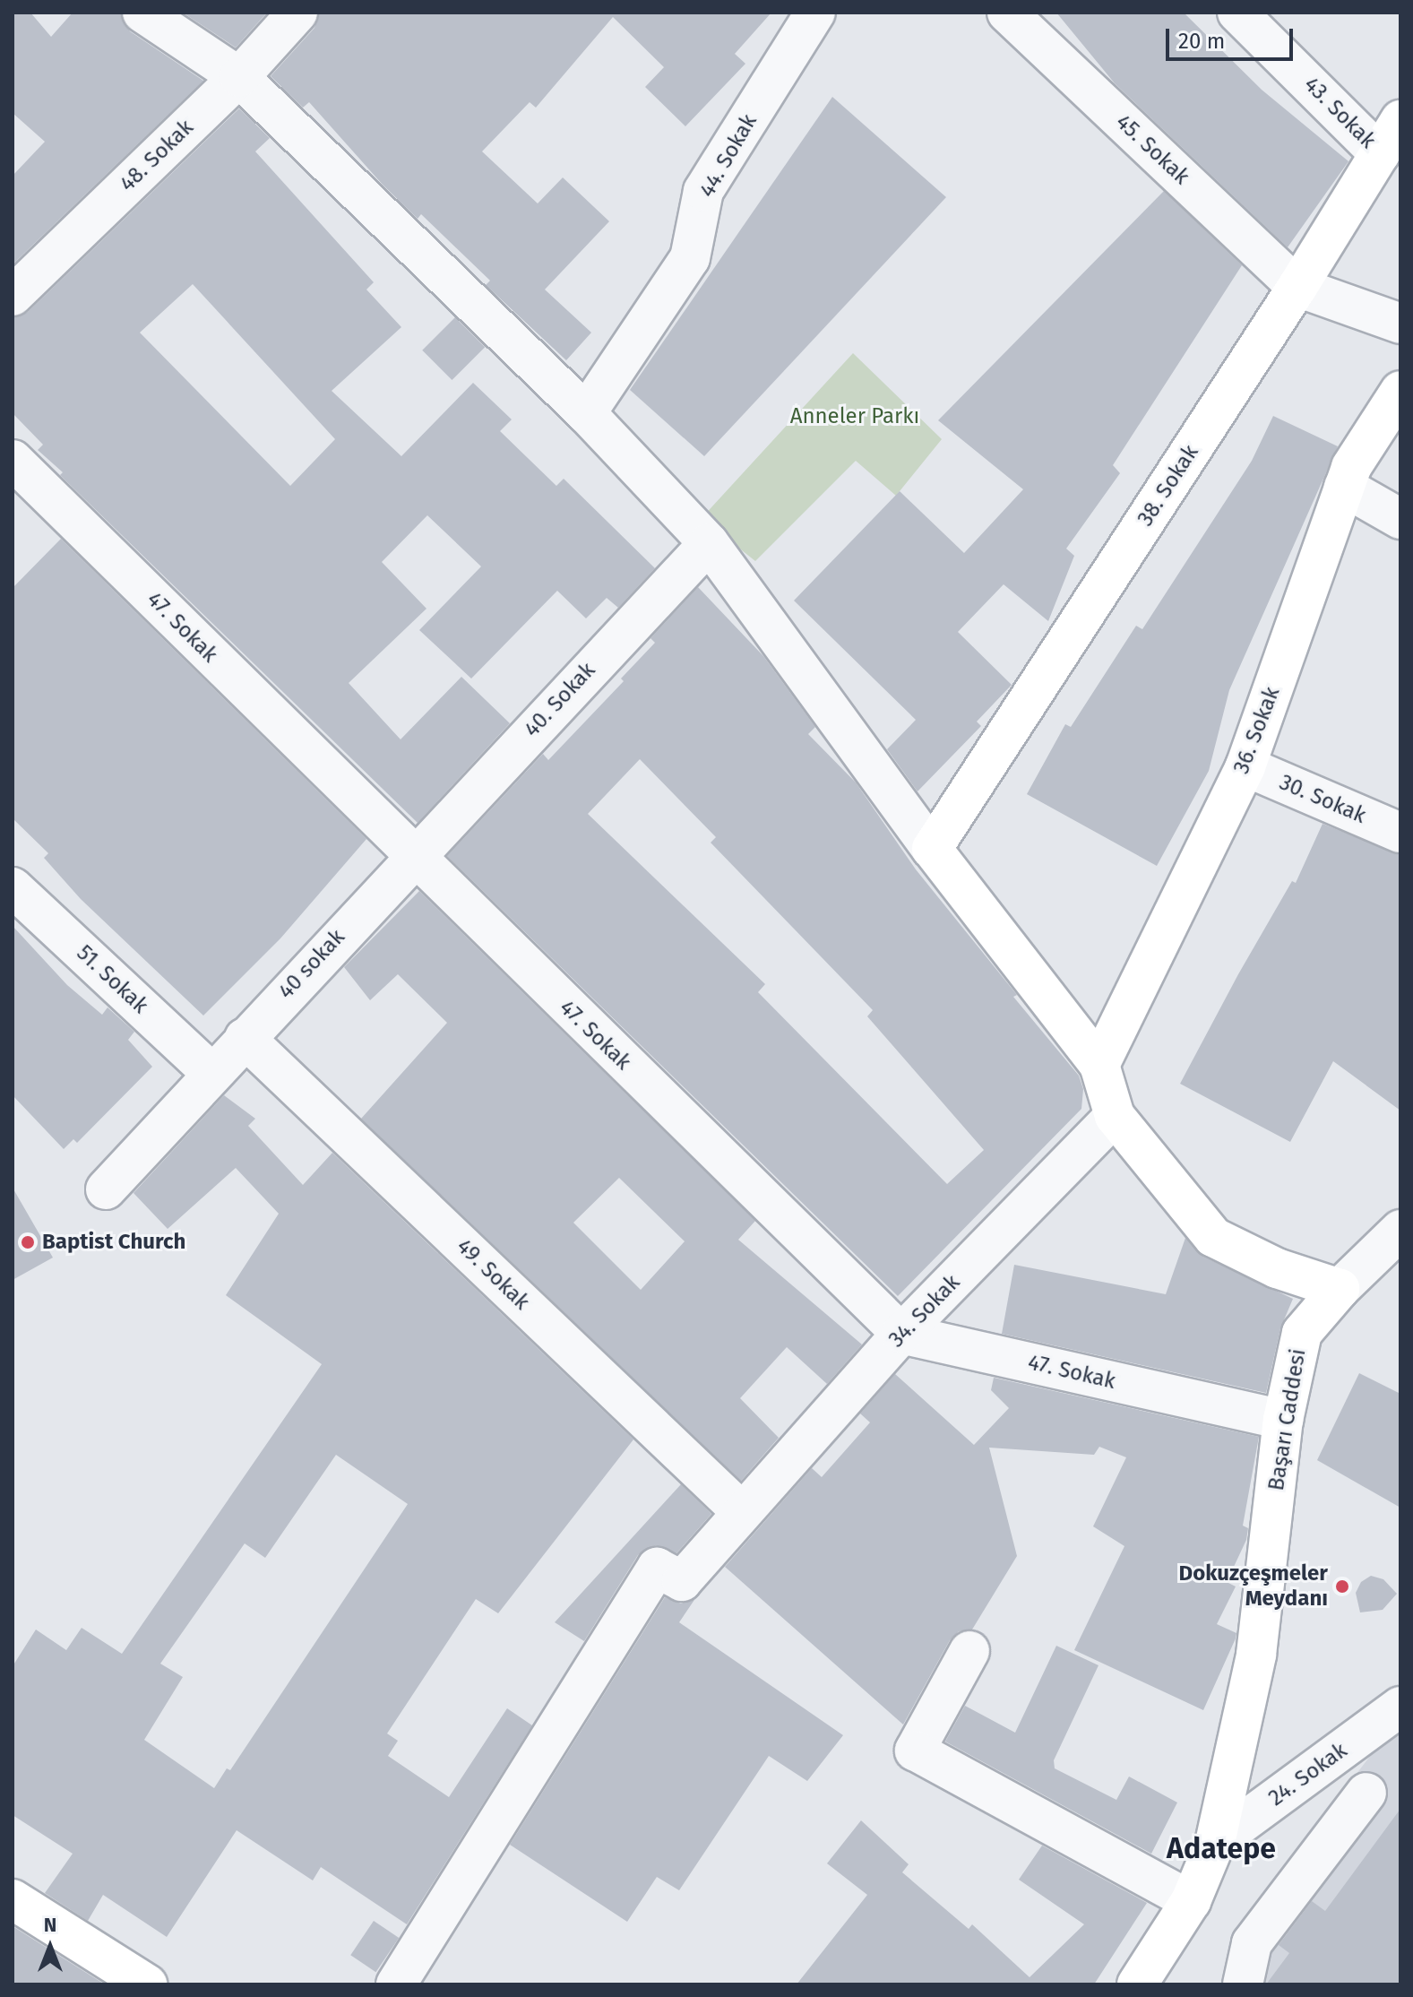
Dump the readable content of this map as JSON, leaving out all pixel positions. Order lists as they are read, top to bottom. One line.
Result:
{"streets":{"main road":["38. Sokak","36. Sokak","Başarı Caddesi"],"street":["43. Sokak","45. Sokak","48. Sokak","44. Sokak","47. Sokak","40. Sokak","30. Sokak","40 sokak","51. Sokak","49. Sokak","34. Sokak","24. Sokak"]},"crossings":[["43. Sokak","38. Sokak"],["45. Sokak","38. Sokak"],["47. Sokak","40. Sokak"],["47. Sokak","40 sokak"],["47. Sokak","34. Sokak"],["47. Sokak","Başarı Caddesi"],["40. Sokak","40 sokak"],["36. Sokak","30. Sokak"],["40 sokak","51. Sokak"],["40 sokak","49. Sokak"],["49. Sokak","34. Sokak"],["Başarı Caddesi","24. Sokak"]],"districts":["Adatepe"],"parks":["Anneler Parkı"],"places":["Baptist Church","Dokuzçeşmeler Meydanı"],"scale_bar":"20 m","north":"top"}
